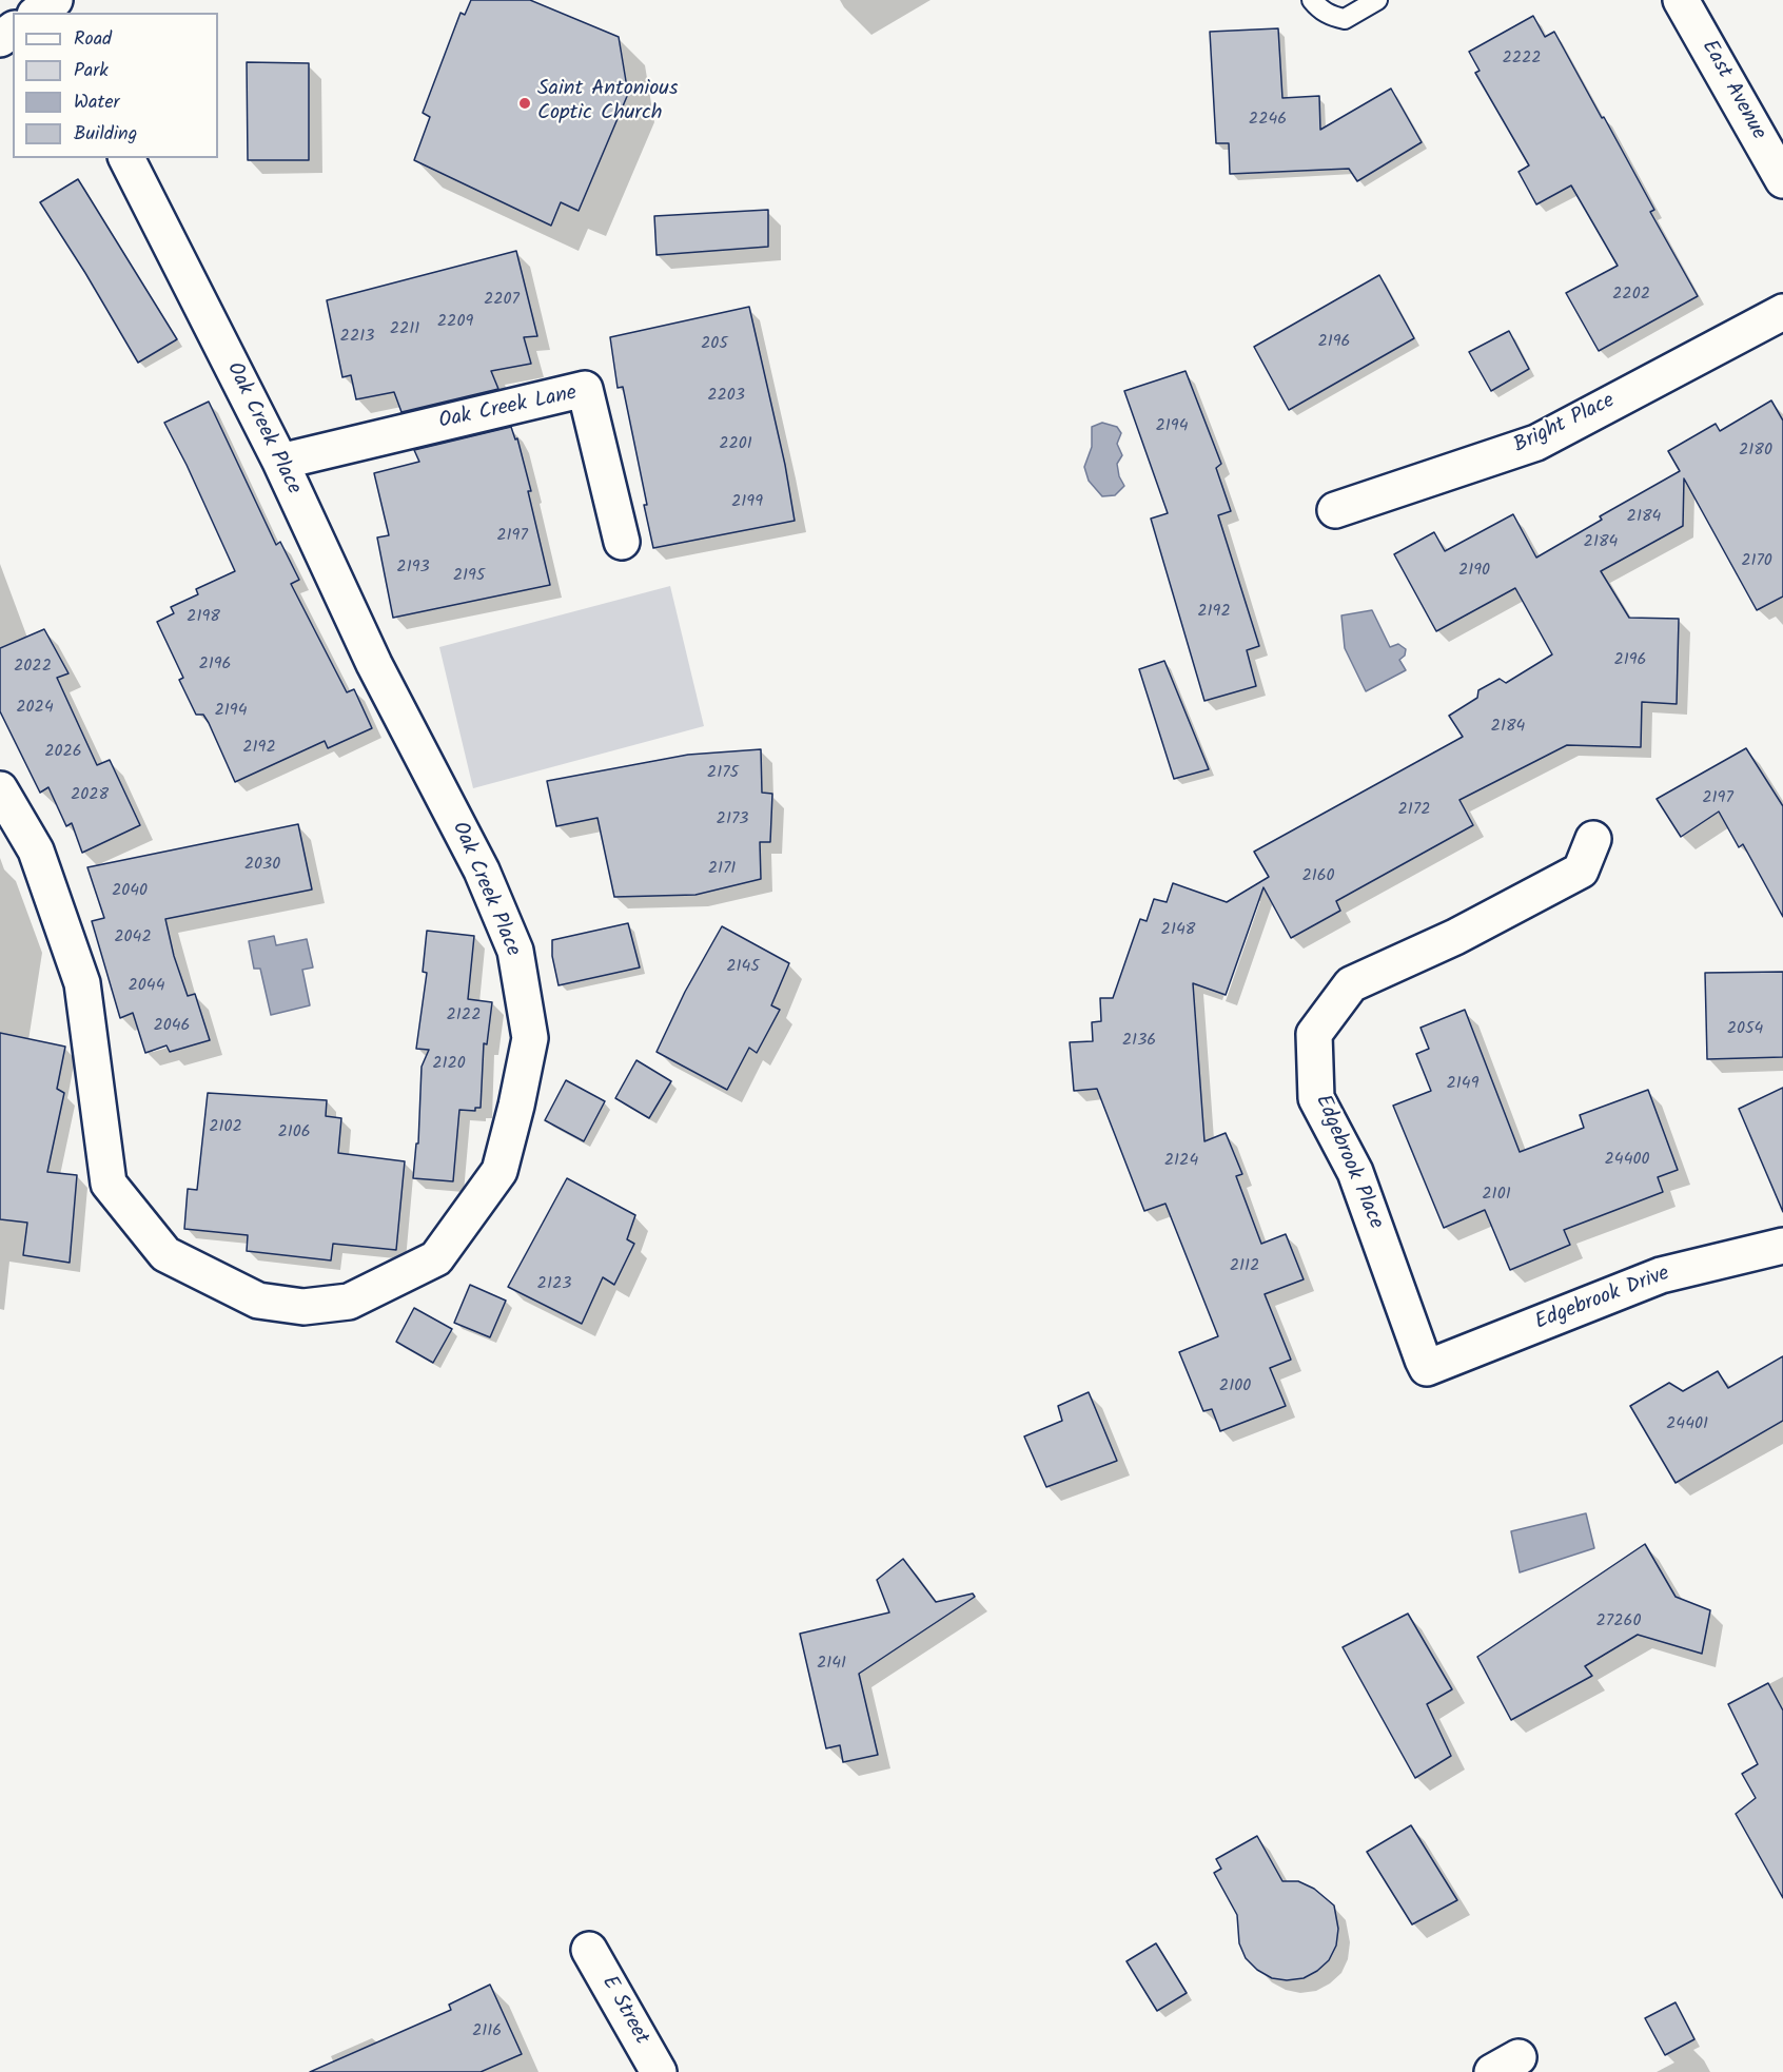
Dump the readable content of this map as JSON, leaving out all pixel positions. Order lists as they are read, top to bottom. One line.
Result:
{"streets":{"street":["East Avenue","Oak Creek Lane","Bright Place","Oak Creek Place","Edgebrook Place","Edgebrook Drive","E Street"]},"crossings":[["Oak Creek Lane","Oak Creek Place"],["Edgebrook Place","Edgebrook Drive"]],"places":["Saint Antonious Coptic Church"],"house_numbers":["2222","2246","2202","2207","2209","2211","2213","2196","205","2203","2194","2201","2180","2199","2184","2197","2184","2170","2193","2190","2195","2192","2198","2196","2196","2022","2024","2194","2184","2192","2026","2175","2028","2197","2172","2173","2030","2171","2160","2040","2148","2042","2145","2044","2122","2046","2054","2136","2120","2149","2102","2106","24400","2124","2101","2112","2123","2100","24401","27260","2141","2116"],"legend":["Road","Park","Water","Building"]}
